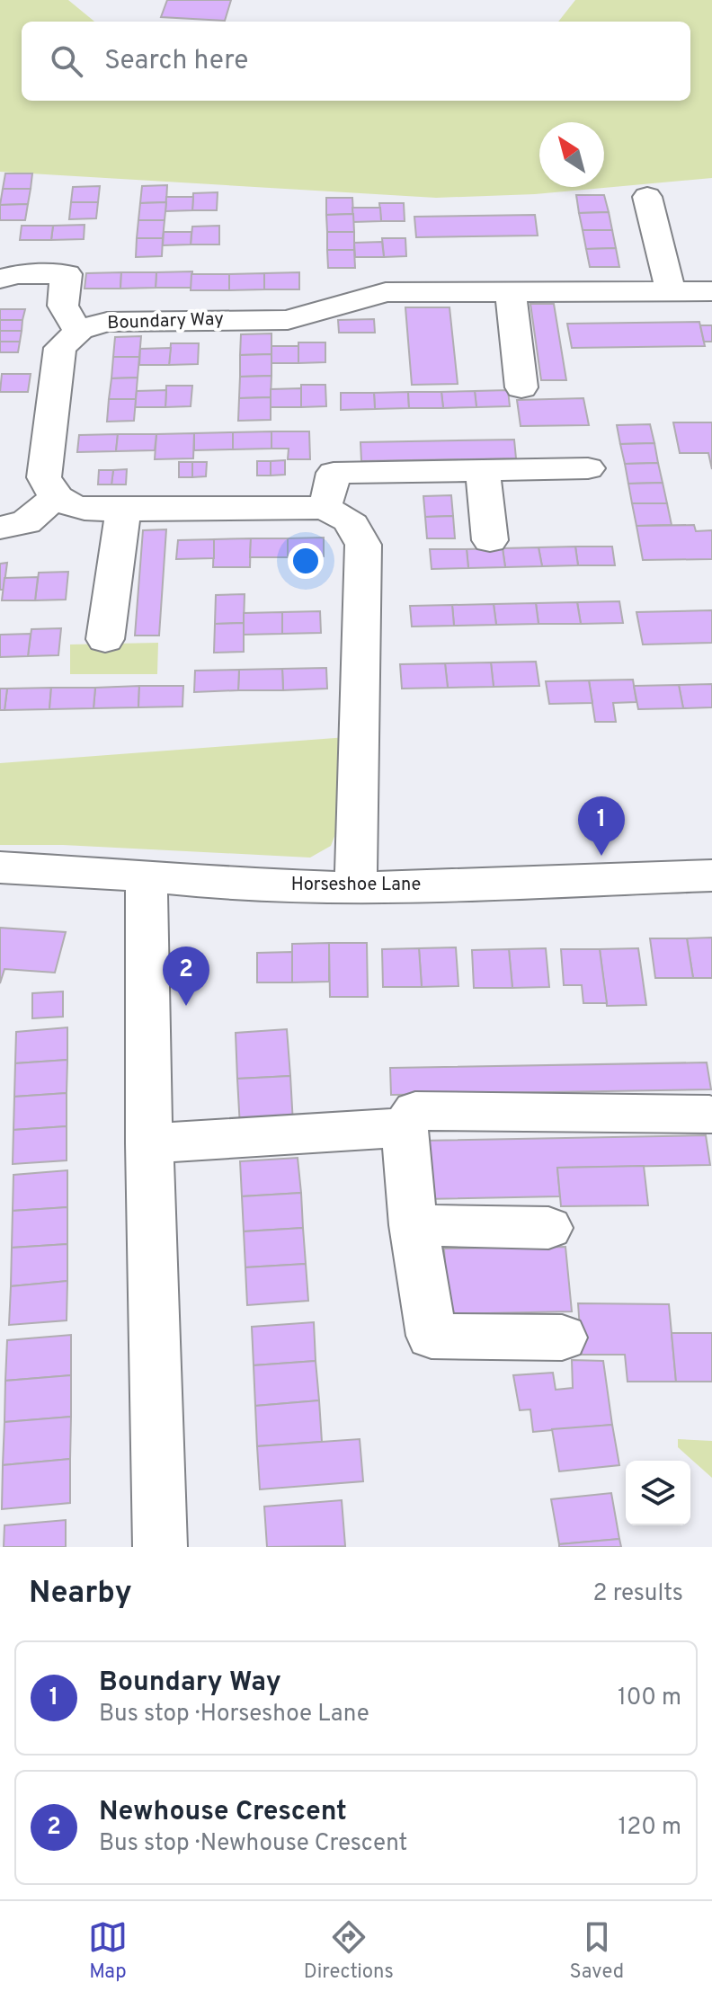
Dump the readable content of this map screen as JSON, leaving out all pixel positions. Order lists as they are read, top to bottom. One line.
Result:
{"streets":{"street":["Boundary Way","Horseshoe Lane"]},"north":"top left","page":{"search":"Search here","pins":["1","2"],"heading":["Nearby","2 results"],"list":[{"mark":"1","name":"Boundary Way","note":"Bus stop · Horseshoe Lane","value":"100 m"},{"mark":"2","name":"Newhouse Crescent","note":"Bus stop · Newhouse Crescent","value":"120 m"}],"nav":["Map","Directions","Saved"]}}
